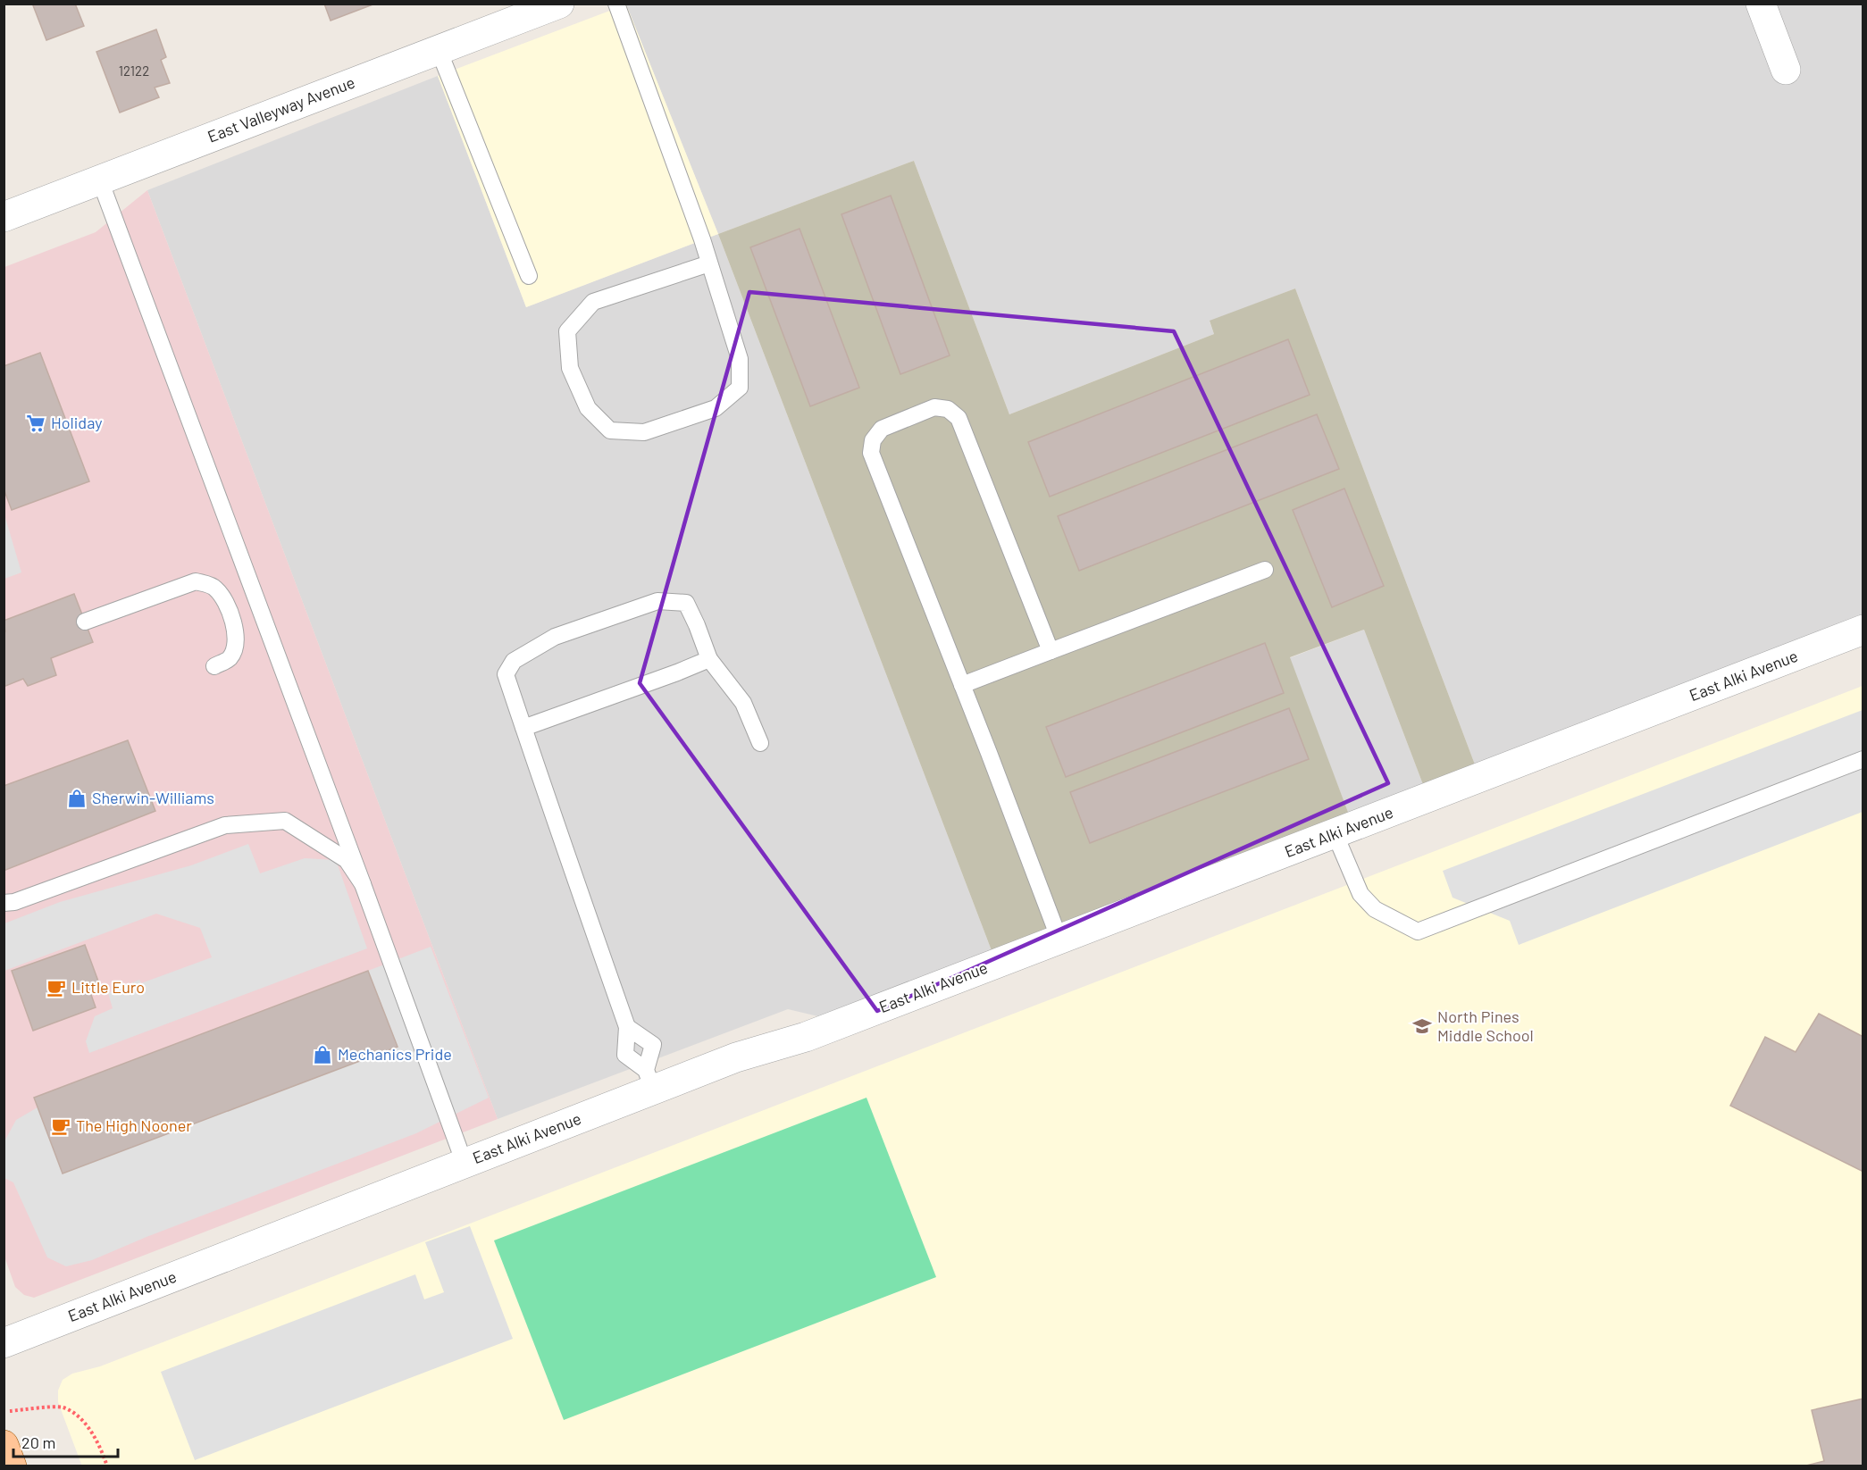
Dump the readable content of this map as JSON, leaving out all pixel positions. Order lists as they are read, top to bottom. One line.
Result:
{"streets":{"street":["East Valleyway Avenue","East Alki Avenue"]},"places":{"supermarket":["Holiday"],"shop":["Sherwin-Williams","Mechanics Pride"],"cafe":["Little Euro","The High Nooner"],"school or university":["North Pines Middle School"]},"house_numbers":["12122"],"scale_bar":"20 m"}
